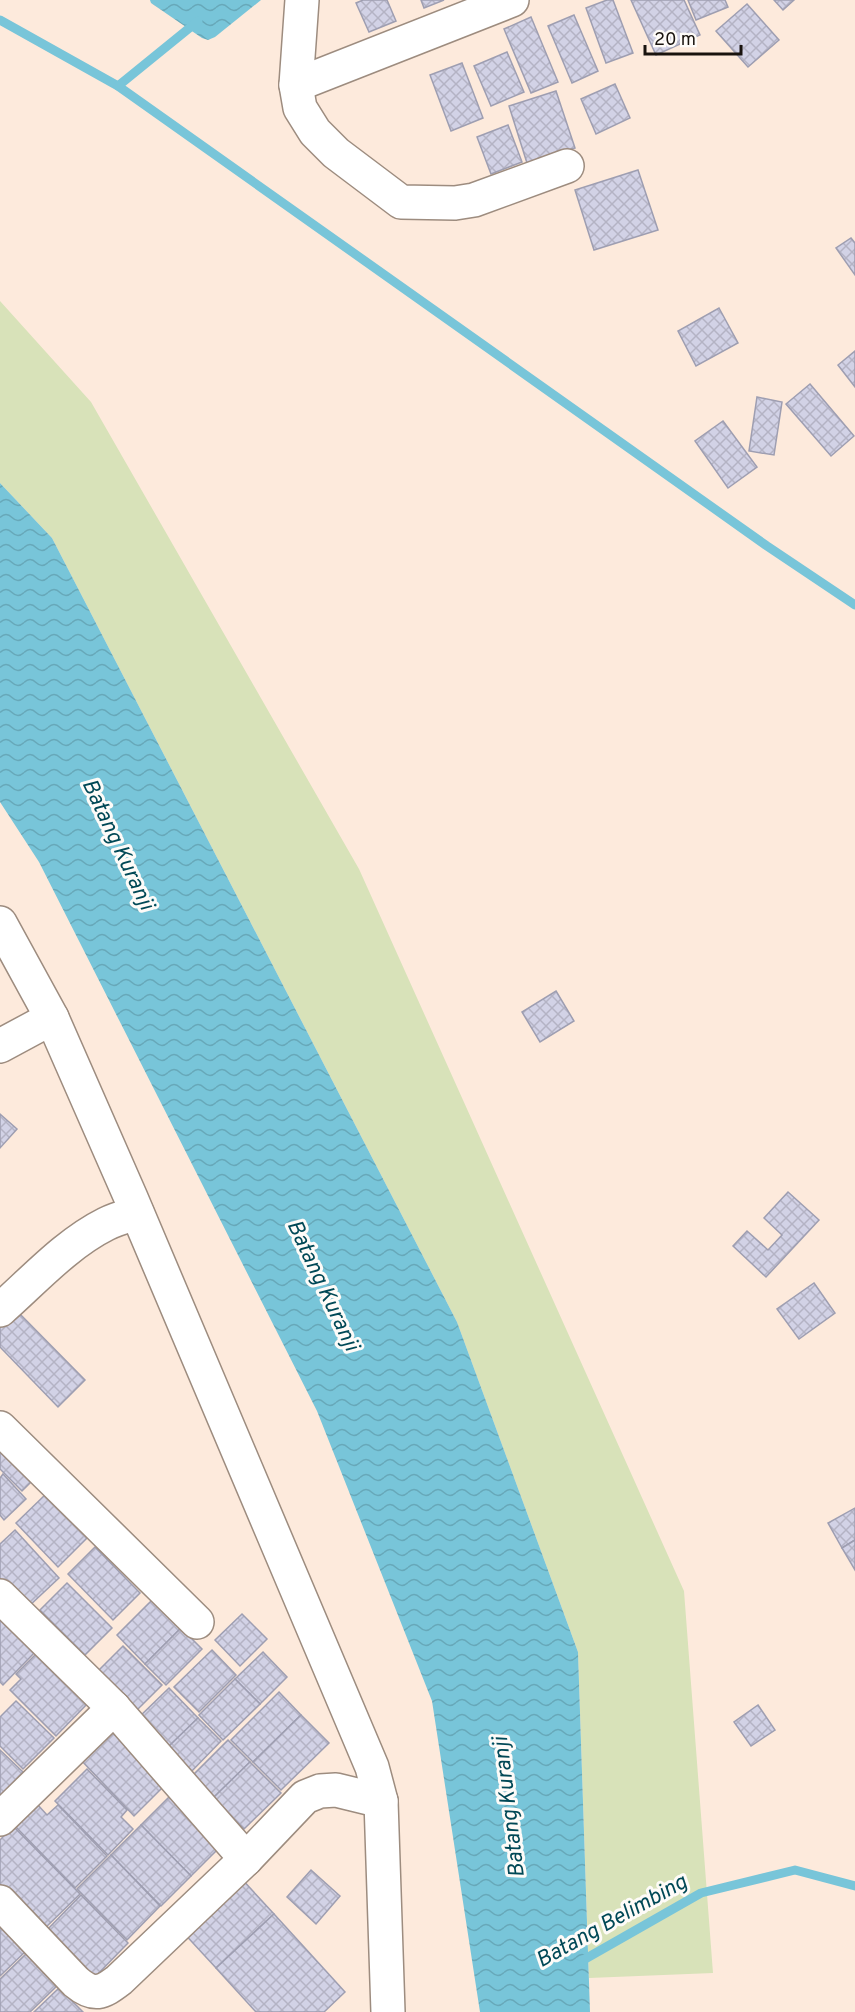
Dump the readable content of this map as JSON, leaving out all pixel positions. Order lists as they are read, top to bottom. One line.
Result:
{"water":["Batang Kuranji","Batang Belimbing"],"scale_bar":"20 m"}
